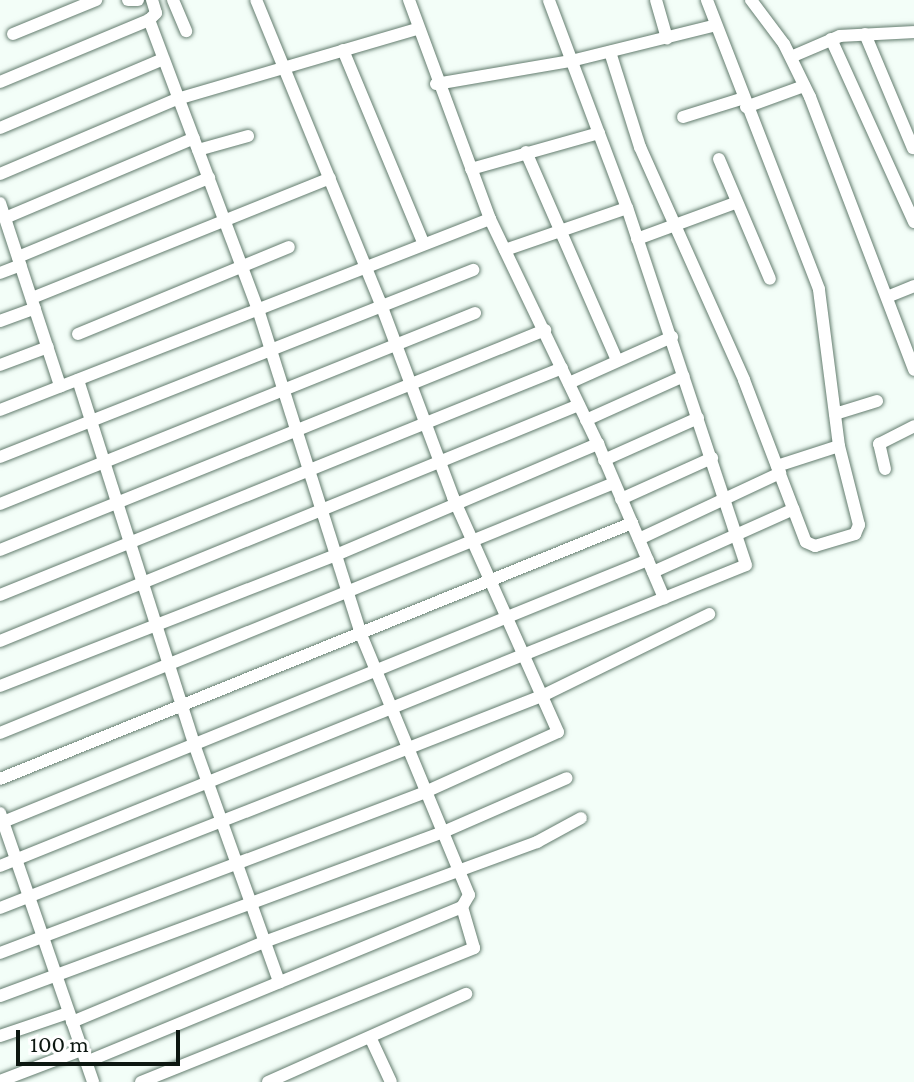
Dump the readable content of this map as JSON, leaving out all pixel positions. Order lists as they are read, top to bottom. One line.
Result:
{"scale_bar":"100 m"}
